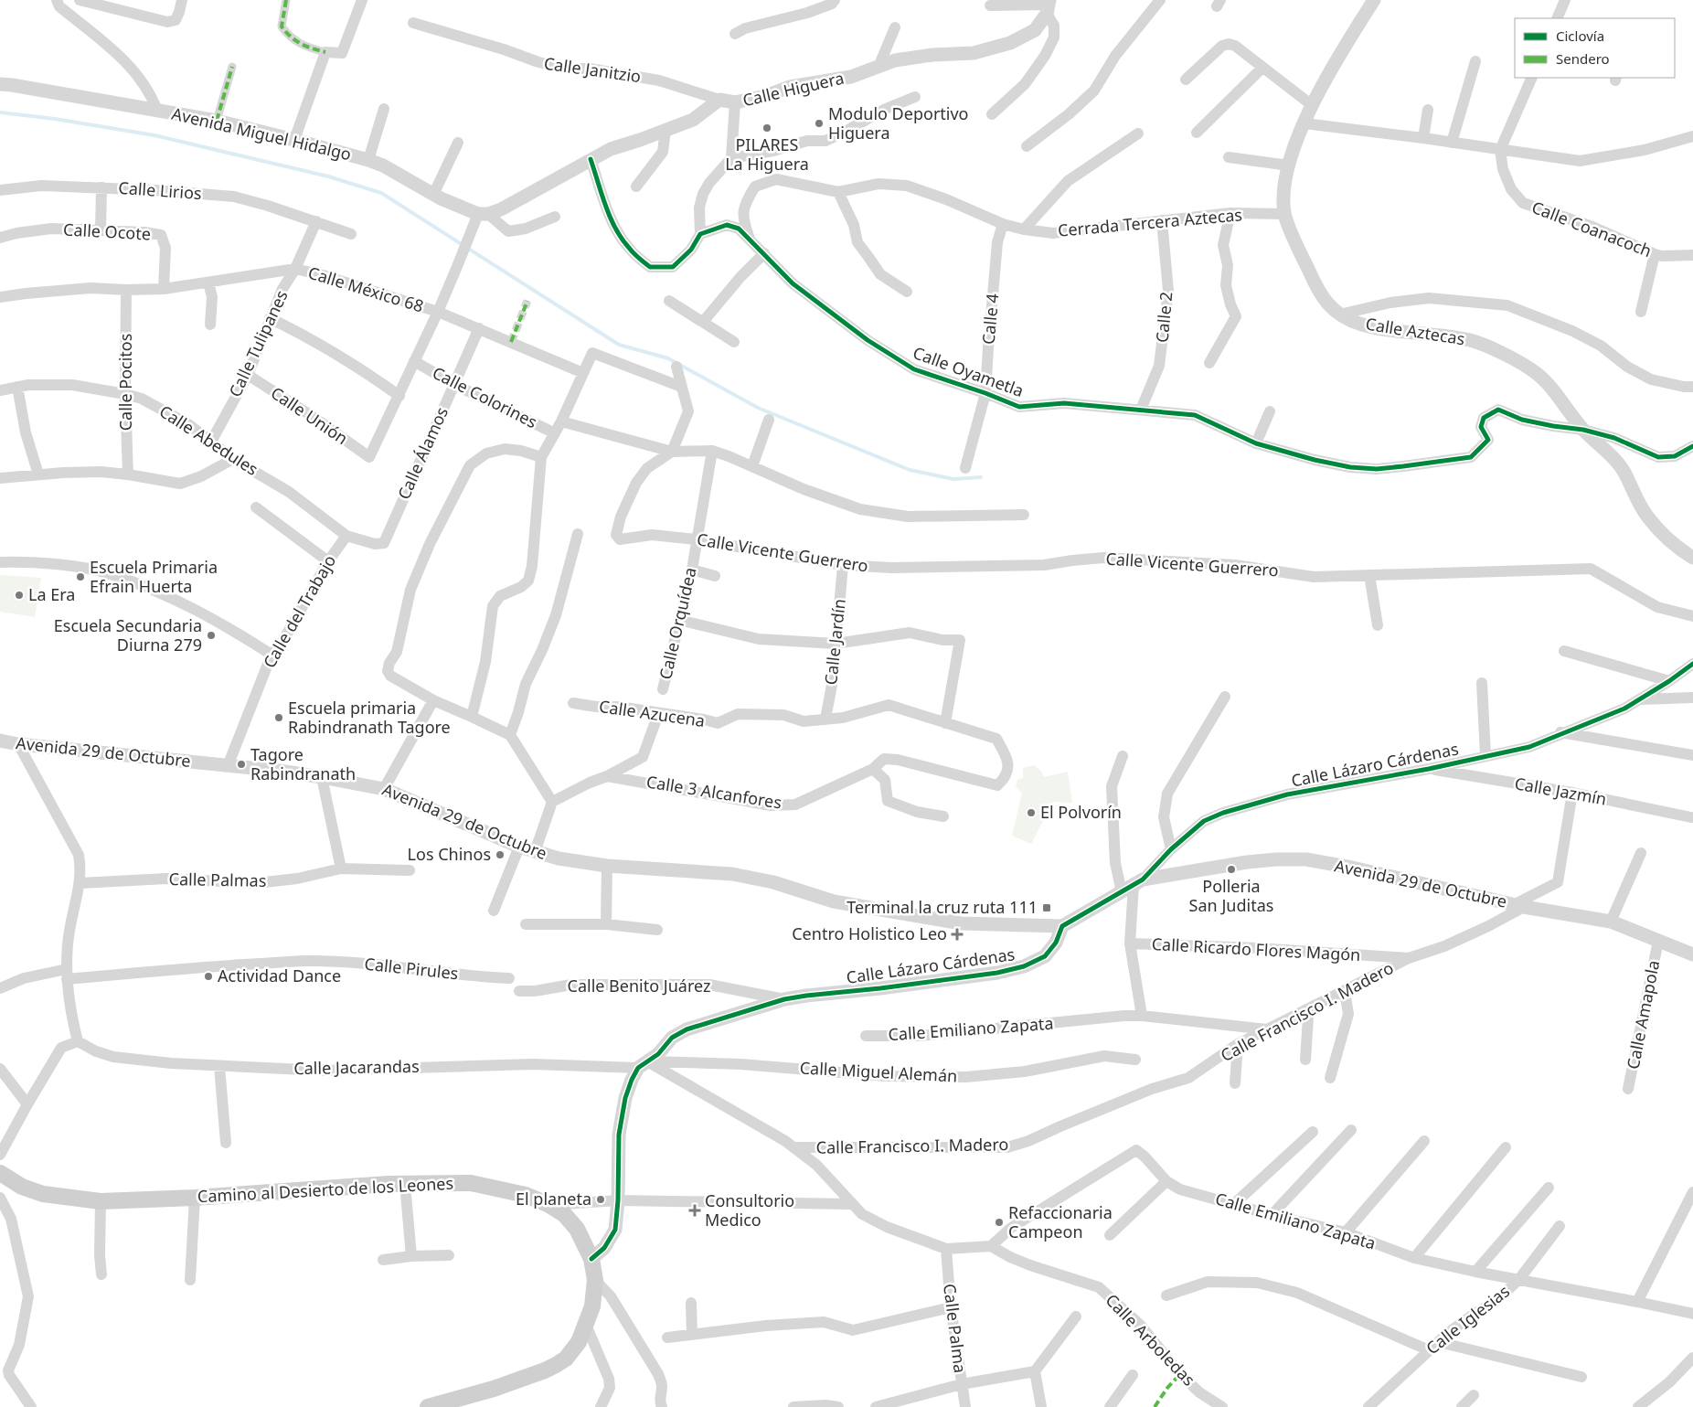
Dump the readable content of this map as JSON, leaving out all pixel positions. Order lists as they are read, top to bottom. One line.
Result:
{"streets":{"main road":["Camino al Desierto de los Leones"],"street":["Calle Janitzio","Calle Higuera","Avenida Miguel Hidalgo","Calle Lirios","Cerrada Tercera Aztecas","Calle Coanacoch","Calle Ocote","Calle México 68","Calle 2","Calle 4","Calle Aztecas","Calle Tulipanes","Calle Oyametla","Calle Pocitos","Calle Colorines","Calle Unión","Calle Abedules","Calle Álamos","Calle Vicente Guerrero","Calle del Trabajo","Calle Orquídea","Calle Jardín","Calle Azucena","Avenida 29 de Octubre","Calle Lázaro Cárdenas","Calle Jazmín","Calle 3 Alcanfores","Calle Palmas","Calle Ricardo Flores Magón","Calle Pirules","Calle Benito Juárez","Calle Francisco I. Madero","Calle Amapola","Calle Emiliano Zapata","Calle Jacarandas","Calle Miguel Alemán","Calle Iglesias","Calle Palma","Calle Arboledas"]},"crossings":[["Calle Janitzio","Calle Higuera"],["Calle Lirios","Calle Tulipanes"],["Cerrada Tercera Aztecas","Calle 2"],["Cerrada Tercera Aztecas","Calle 4"],["Cerrada Tercera Aztecas","Calle Aztecas"],["Cerrada Tercera Aztecas","Calle Oyametla"],["Calle Ocote","Calle México 68"],["Calle México 68","Calle Tulipanes"],["Calle México 68","Calle Pocitos"],["Calle México 68","Calle Álamos"],["Calle 2","Calle Oyametla"],["Calle 4","Calle Oyametla"],["Calle Aztecas","Calle Oyametla"],["Calle Tulipanes","Calle Unión"],["Calle Tulipanes","Calle Abedules"],["Calle Pocitos","Calle Abedules"],["Calle Colorines","Calle Álamos"],["Calle Abedules","Calle Álamos"],["Calle Abedules","Calle del Trabajo"],["Calle Álamos","Calle del Trabajo"],["Calle Vicente Guerrero","Calle Orquídea"],["Calle Vicente Guerrero","Calle Jardín"],["Calle del Trabajo","Avenida 29 de Octubre"],["Calle Jardín","Calle Azucena"],["Calle Azucena","Calle 3 Alcanfores"],["Avenida 29 de Octubre","Calle Lázaro Cárdenas"],["Avenida 29 de Octubre","Calle Francisco I. Madero"],["Avenida 29 de Octubre","Calle Amapola"],["Calle Lázaro Cárdenas","Calle Jazmín"],["Calle Lázaro Cárdenas","Calle Benito Juárez"],["Calle Lázaro Cárdenas","Calle Jacarandas"],["Calle Lázaro Cárdenas","Calle Miguel Alemán"],["Calle Lázaro Cárdenas","Camino al Desierto de los Leones"],["Calle Jazmín","Calle Francisco I. Madero"],["Calle Ricardo Flores Magón","Calle Francisco I. Madero"],["Calle Francisco I. Madero","Calle Emiliano Zapata"],["Calle Emiliano Zapata","Calle Iglesias"],["Calle Emiliano Zapata","Calle Arboledas"],["Calle Jacarandas","Calle Miguel Alemán"]],"places":{"other":["Modulo Deportivo Higuera","PILARES La Higuera","Escuela Primaria Efrain Huerta","La Era","Escuela Secundaria Diurna 279","Escuela primaria Rabindranath Tagore","Tagore Rabindranath","El Polvorín","Los Chinos","Polleria San Juditas","Actividad Dance","El planeta","Refaccionaria Campeon"],"transit":["Terminal la cruz ruta 111"],"health":["Centro Holistico Leo","Consultorio Medico"]},"legend":["Ciclovía","Sendero"]}
